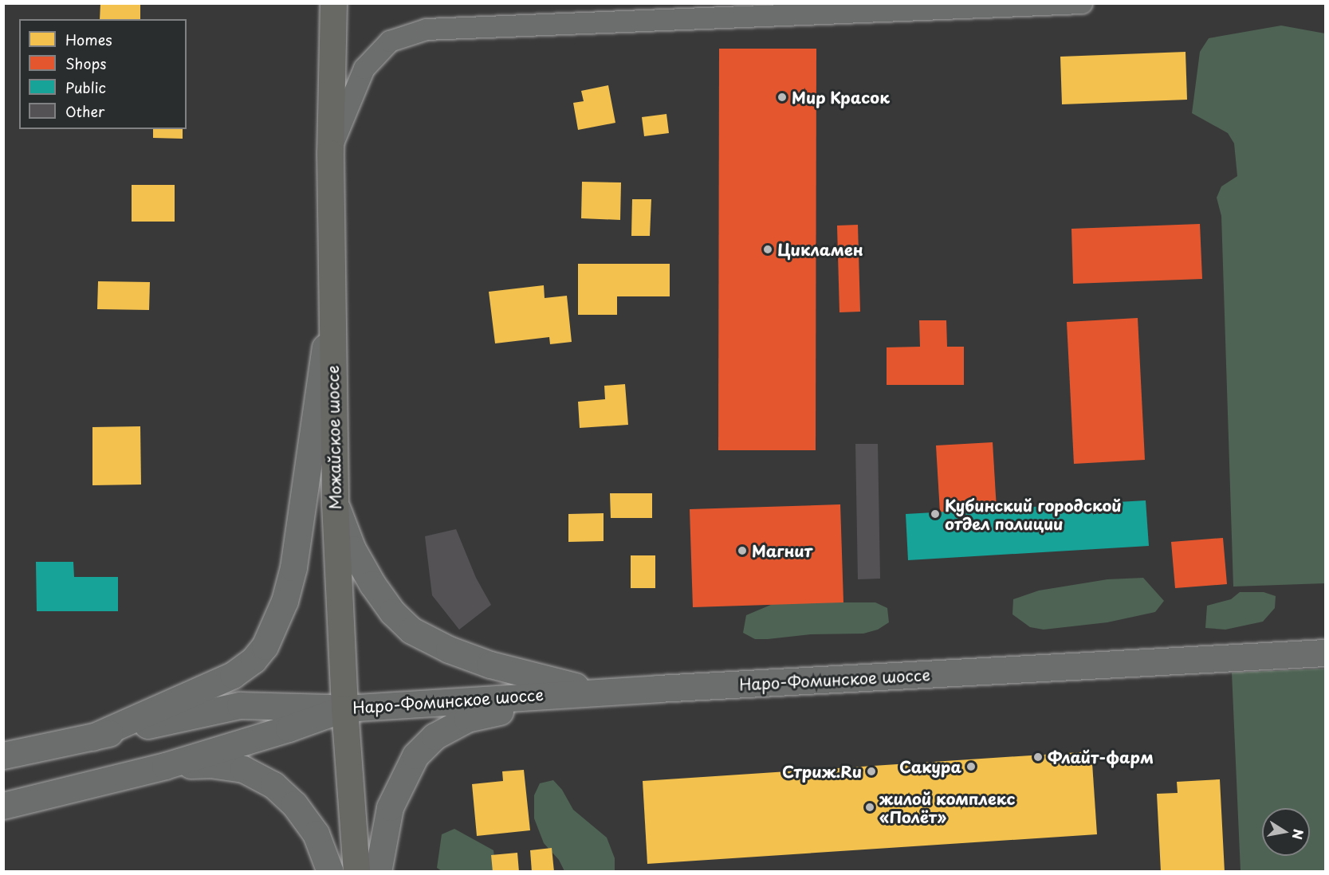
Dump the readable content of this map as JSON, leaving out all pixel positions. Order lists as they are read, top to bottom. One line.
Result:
{"streets":{"main road":["Можайское шоссе"],"street":["Наро-Фоминское шоссе"]},"crossings":[["Можайское шоссе","Наро-Фоминское шоссе"]],"places":["Мир Красок","Цикламен","Кубинский городской отдел полиции","Магнит","Флайт-фарм","Сакура","Стриж.Ru","жилой комплекс «Полёт»"],"legend":["Homes","Shops","Public","Other"],"north":"right"}
